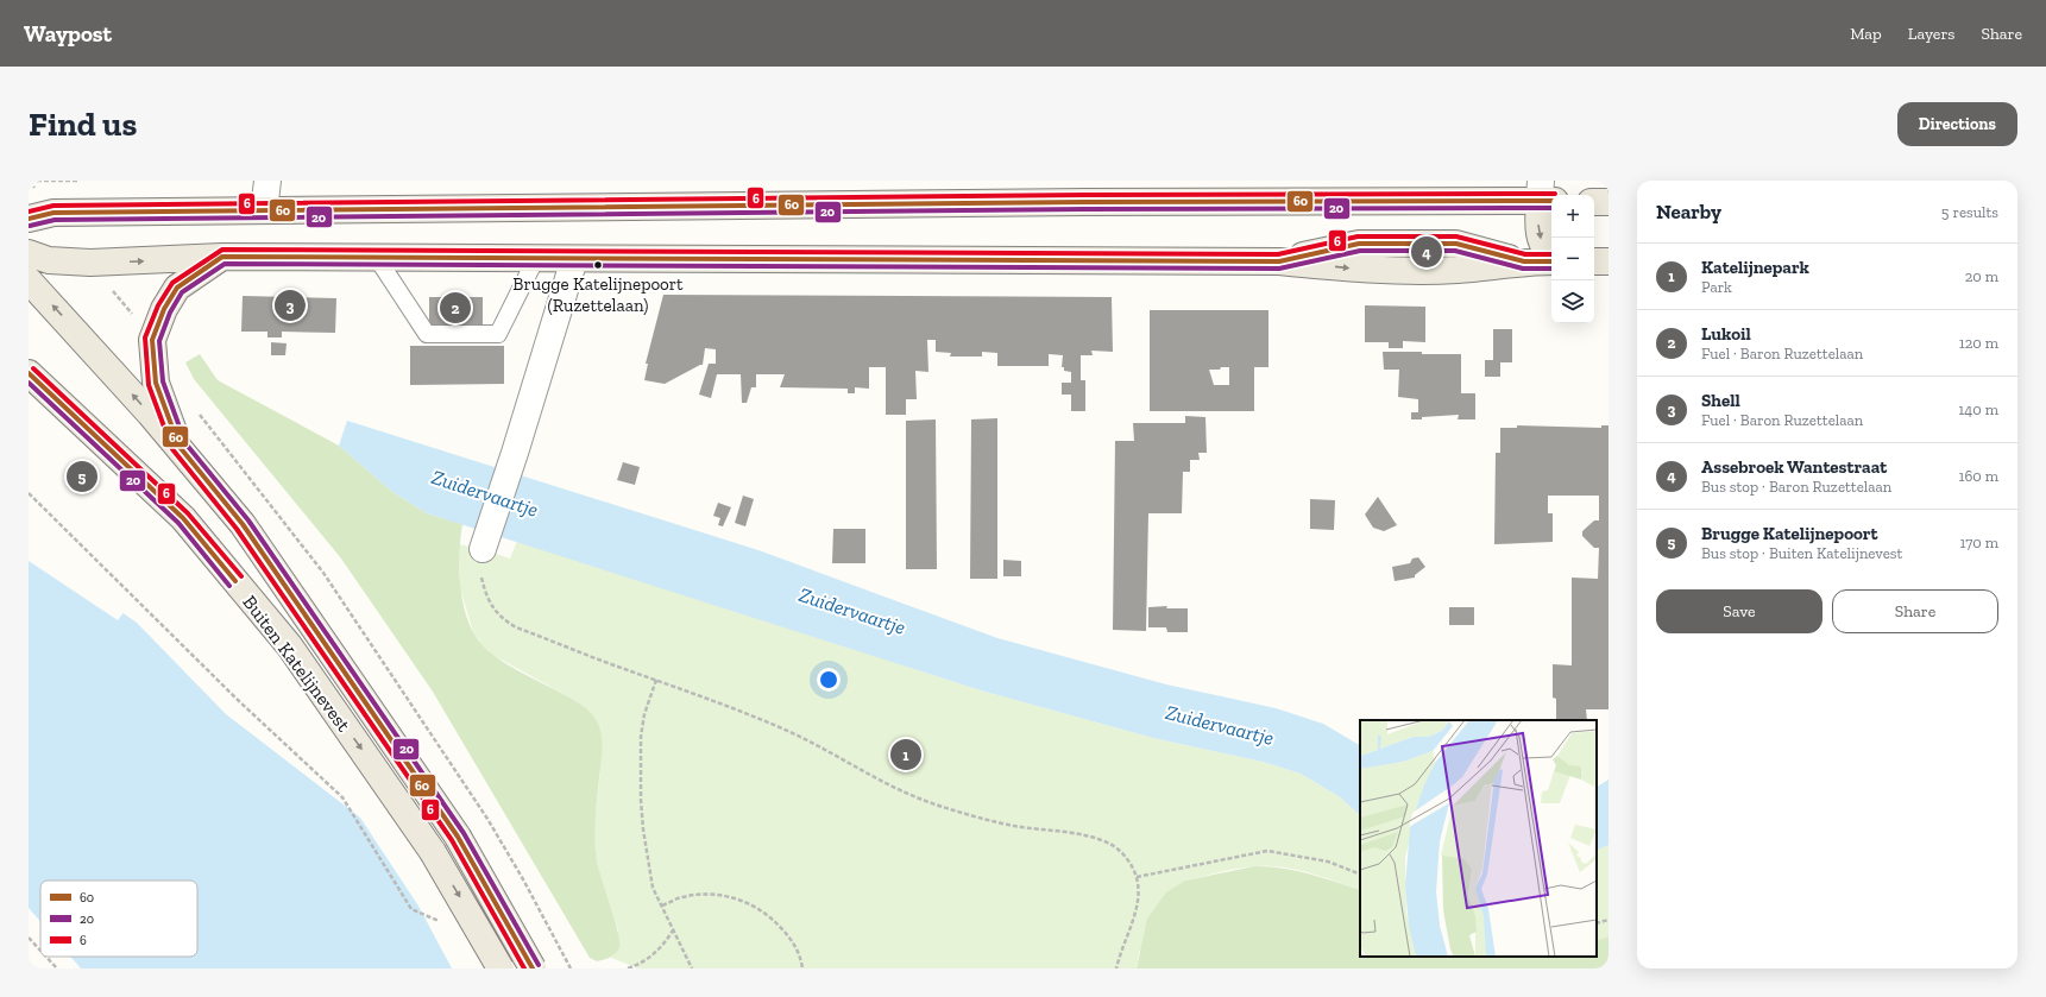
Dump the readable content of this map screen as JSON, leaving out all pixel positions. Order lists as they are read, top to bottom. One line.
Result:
{"streets":{"main road":["Buiten Katelijnevest"]},"water":["Zuidervaartje"],"places":["Brugge Katelijnepoort (Ruzettelaan)"],"lines":["transit line 6","transit line 60","transit line 20"],"legend":["60","20","6"],"page":{"header":"Waypost","nav":["Map","Layers","Share"],"buttons":["Directions",["Save","Share"]],"title":"Find us","heading":["Nearby","5 results"],"map_buttons":["+","−"],"pins":["4","3","2","5","1"],"list":[{"mark":"1","name":"Katelijnepark","note":"Park","value":"20 m"},{"mark":"2","name":"Lukoil","note":"Fuel · Baron Ruzettelaan","value":"120 m"},{"mark":"3","name":"Shell","note":"Fuel · Baron Ruzettelaan","value":"140 m"},{"mark":"4","name":"Assebroek Wantestraat","note":"Bus stop · Baron Ruzettelaan","value":"160 m"},{"mark":"5","name":"Brugge Katelijnepoort","note":"Bus stop · Buiten Katelijnevest","value":"170 m"}]}}
